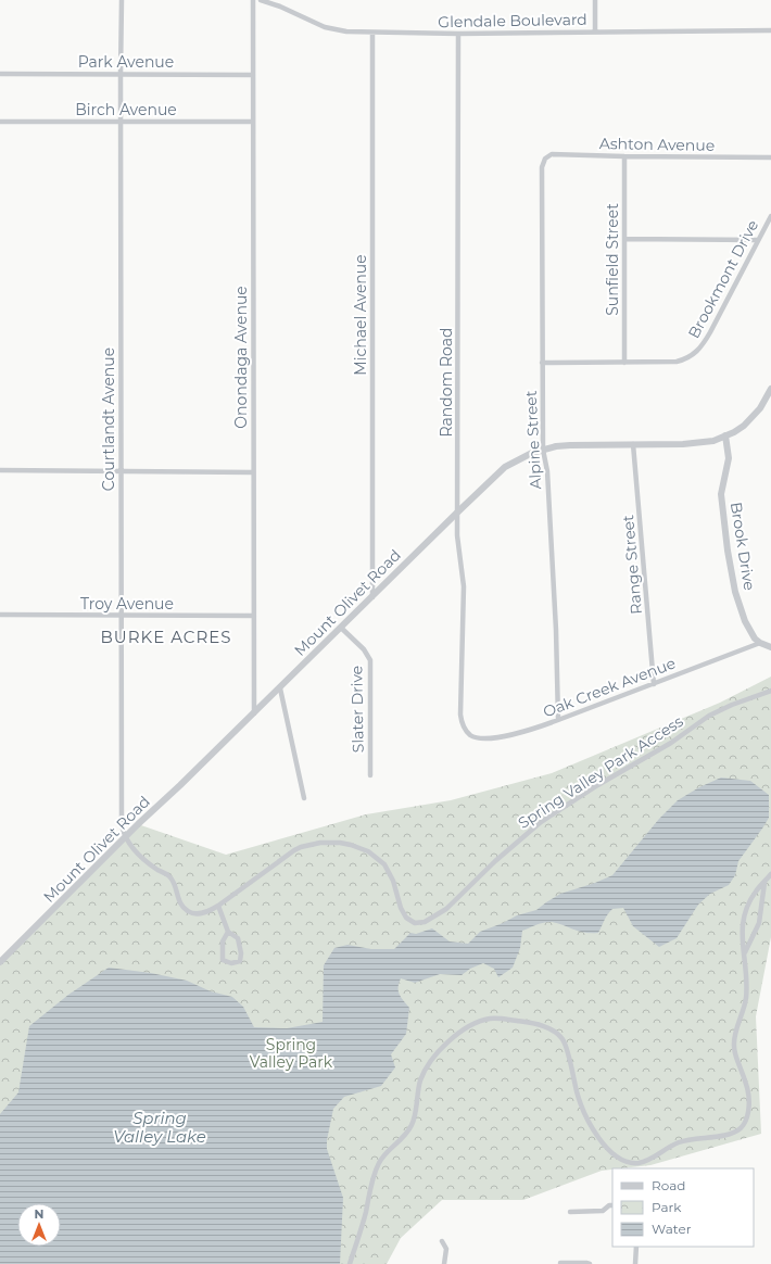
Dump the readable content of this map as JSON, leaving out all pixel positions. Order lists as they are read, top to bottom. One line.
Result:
{"streets":{"street":["Glendale Boulevard","Park Avenue","Birch Avenue","Ashton Avenue","Sunfield Street","Brookmont Drive","Michael Avenue","Onondaga Avenue","Random Road","Courtlandt Avenue","Alpine Street","Brook Drive","Range Street","Mount Olivet Road","Troy Avenue","Oak Creek Avenue","Slater Drive","Spring Valley Park Access"]},"crossings":[["Glendale Boulevard","Michael Avenue"],["Glendale Boulevard","Random Road"],["Park Avenue","Onondaga Avenue"],["Park Avenue","Courtlandt Avenue"],["Birch Avenue","Onondaga Avenue"],["Birch Avenue","Courtlandt Avenue"],["Ashton Avenue","Sunfield Street"],["Ashton Avenue","Alpine Street"],["Sunfield Street","Brookmont Drive"],["Brookmont Drive","Alpine Street"],["Michael Avenue","Mount Olivet Road"],["Onondaga Avenue","Mount Olivet Road"],["Onondaga Avenue","Troy Avenue"],["Random Road","Mount Olivet Road"],["Random Road","Oak Creek Avenue"],["Courtlandt Avenue","Mount Olivet Road"],["Courtlandt Avenue","Troy Avenue"],["Courtlandt Avenue","Spring Valley Park Access"],["Alpine Street","Mount Olivet Road"],["Alpine Street","Oak Creek Avenue"],["Brook Drive","Mount Olivet Road"],["Brook Drive","Oak Creek Avenue"],["Range Street","Mount Olivet Road"],["Range Street","Oak Creek Avenue"],["Mount Olivet Road","Slater Drive"],["Mount Olivet Road","Spring Valley Park Access"]],"districts":["BURKE ACRES"],"water":["Spring Valley Lake"],"parks":["Spring Valley Park"],"legend":["Road","Park","Water"],"north":"top"}
